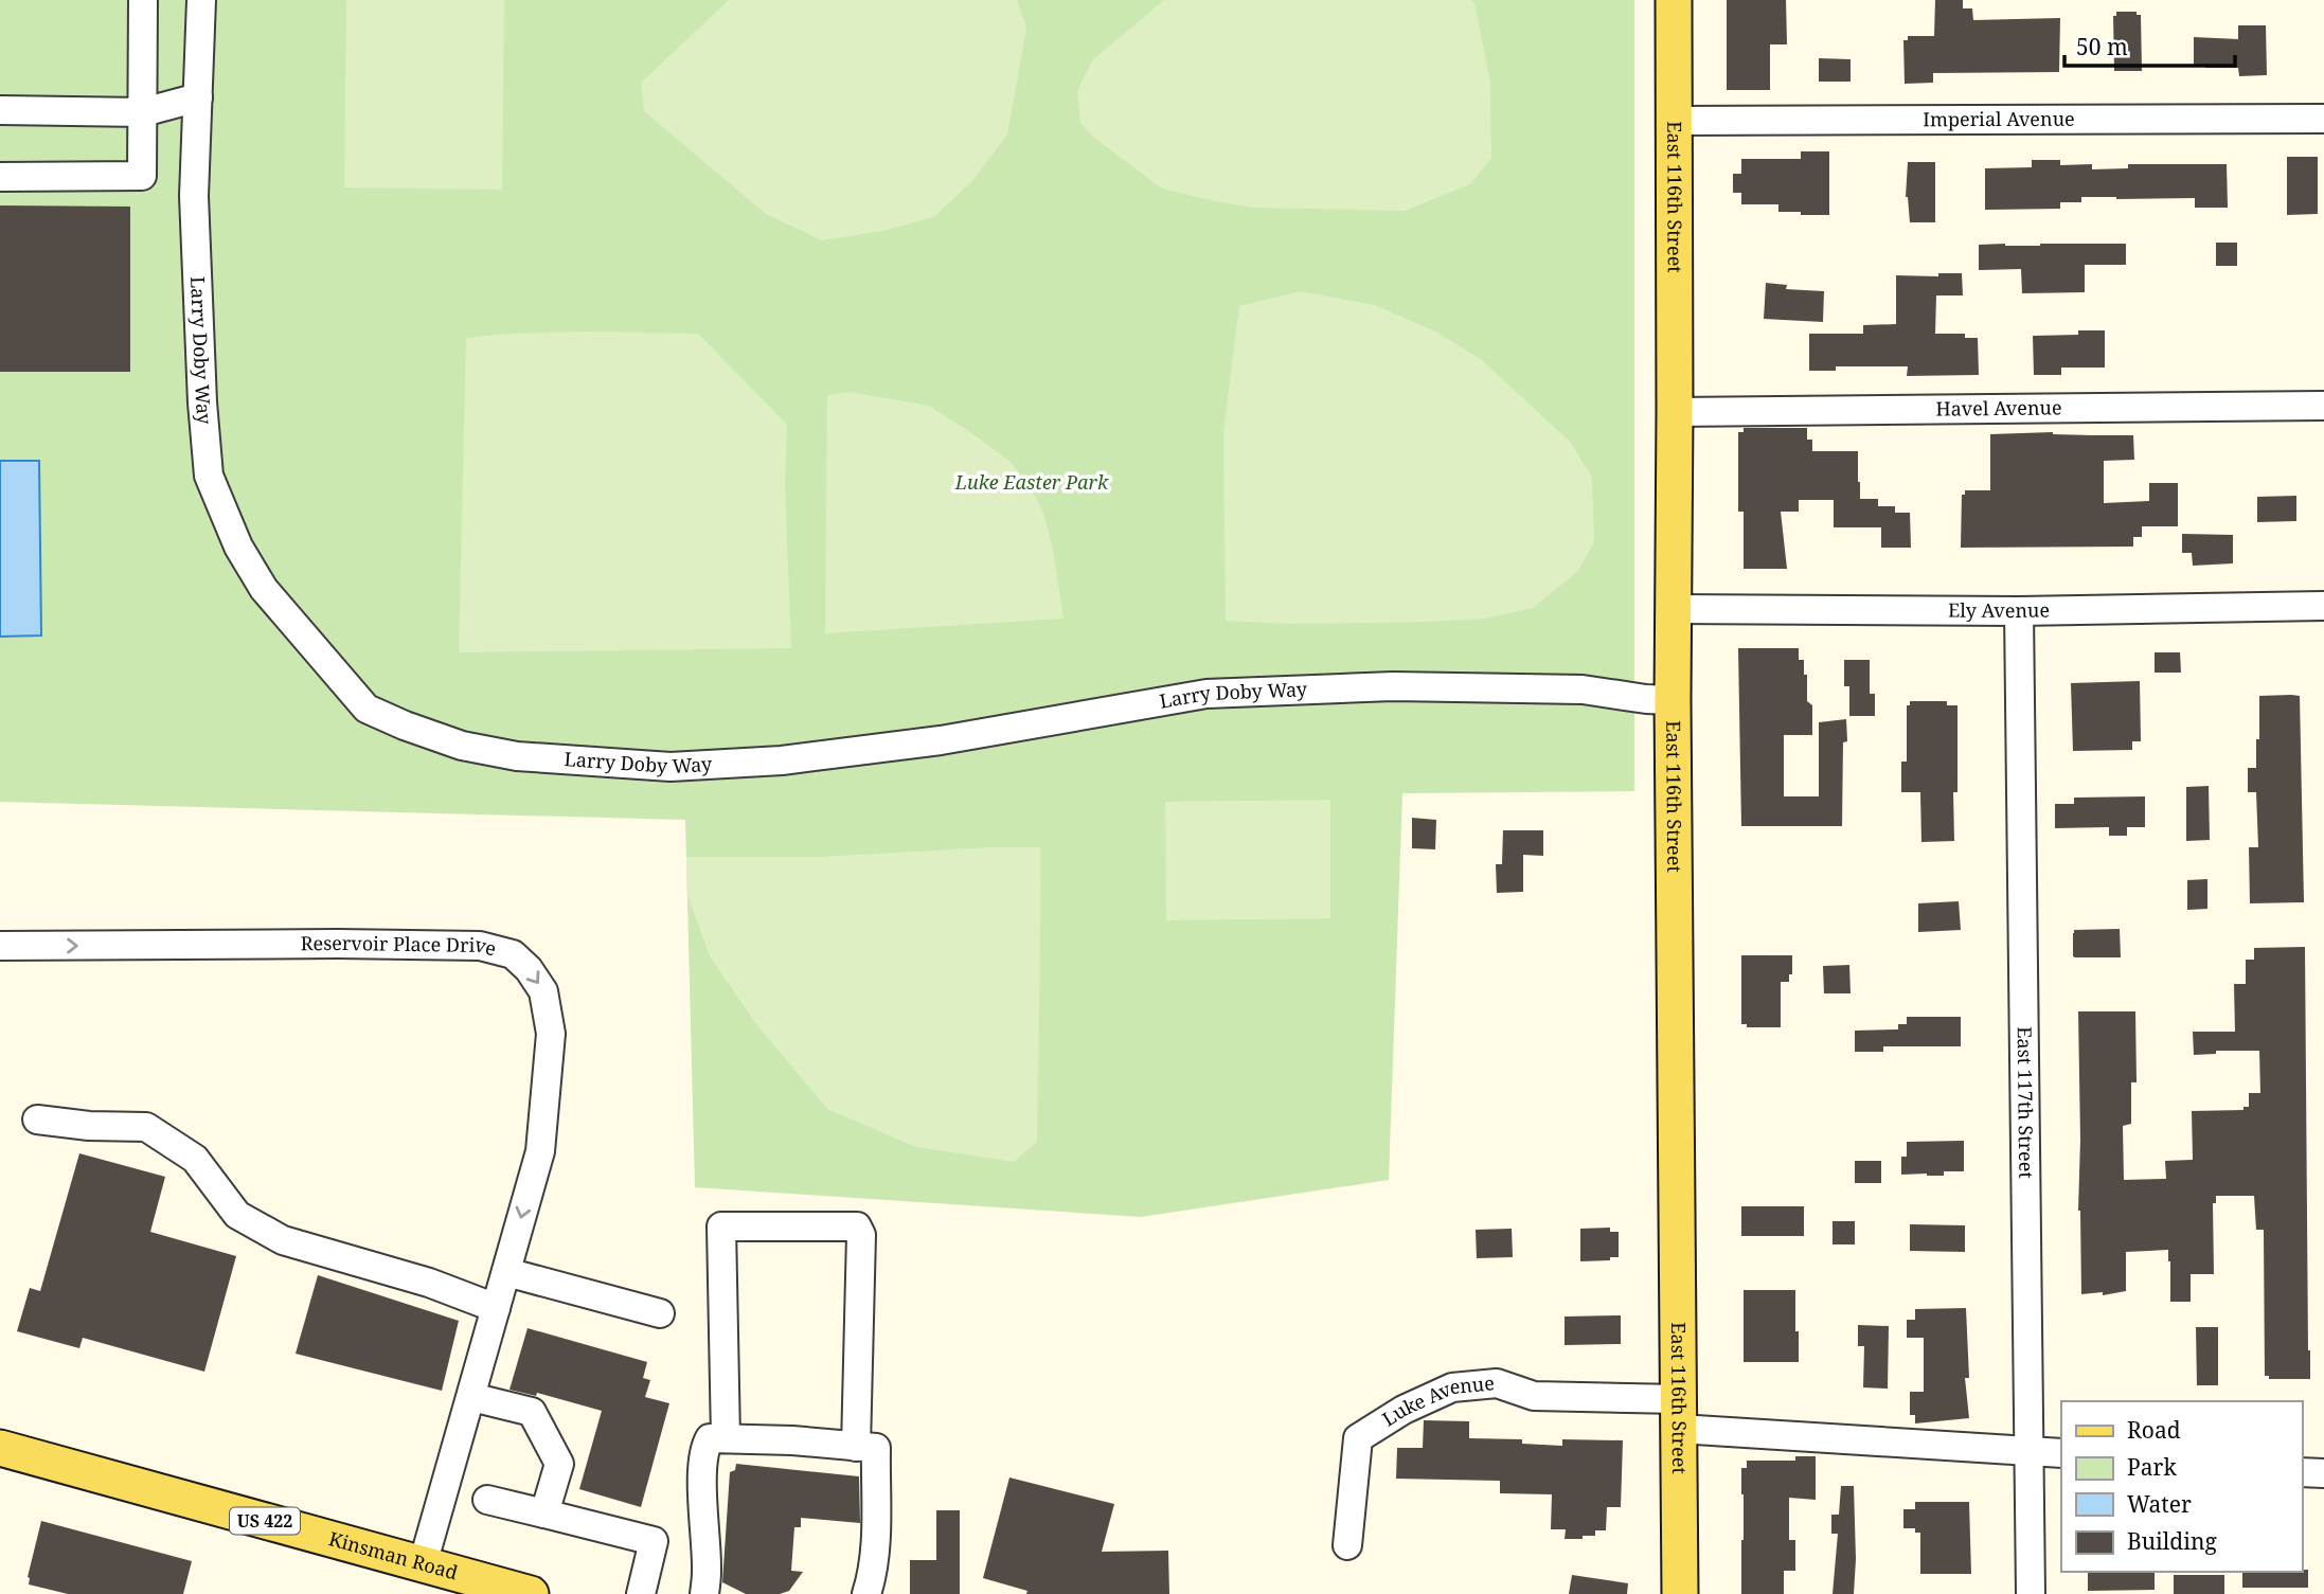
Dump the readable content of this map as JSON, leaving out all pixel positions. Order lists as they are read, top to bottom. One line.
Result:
{"streets":{"main road":["East 116th Street","US 422","Kinsman Road"],"street":["Imperial Avenue","Larry Doby Way","Havel Avenue","Ely Avenue","Reservoir Place Drive","East 117th Street","Luke Avenue"]},"crossings":[["Imperial Avenue","East 116th Street"],["East 116th Street","Larry Doby Way"],["East 116th Street","Havel Avenue"],["East 116th Street","Ely Avenue"],["East 116th Street","Luke Avenue"],["Ely Avenue","East 117th Street"],["Reservoir Place Drive","Kinsman Road"],["East 117th Street","Luke Avenue"]],"parks":["Luke Easter Park"],"legend":["Road","Park","Water","Building"],"scale_bar":"50 m"}
